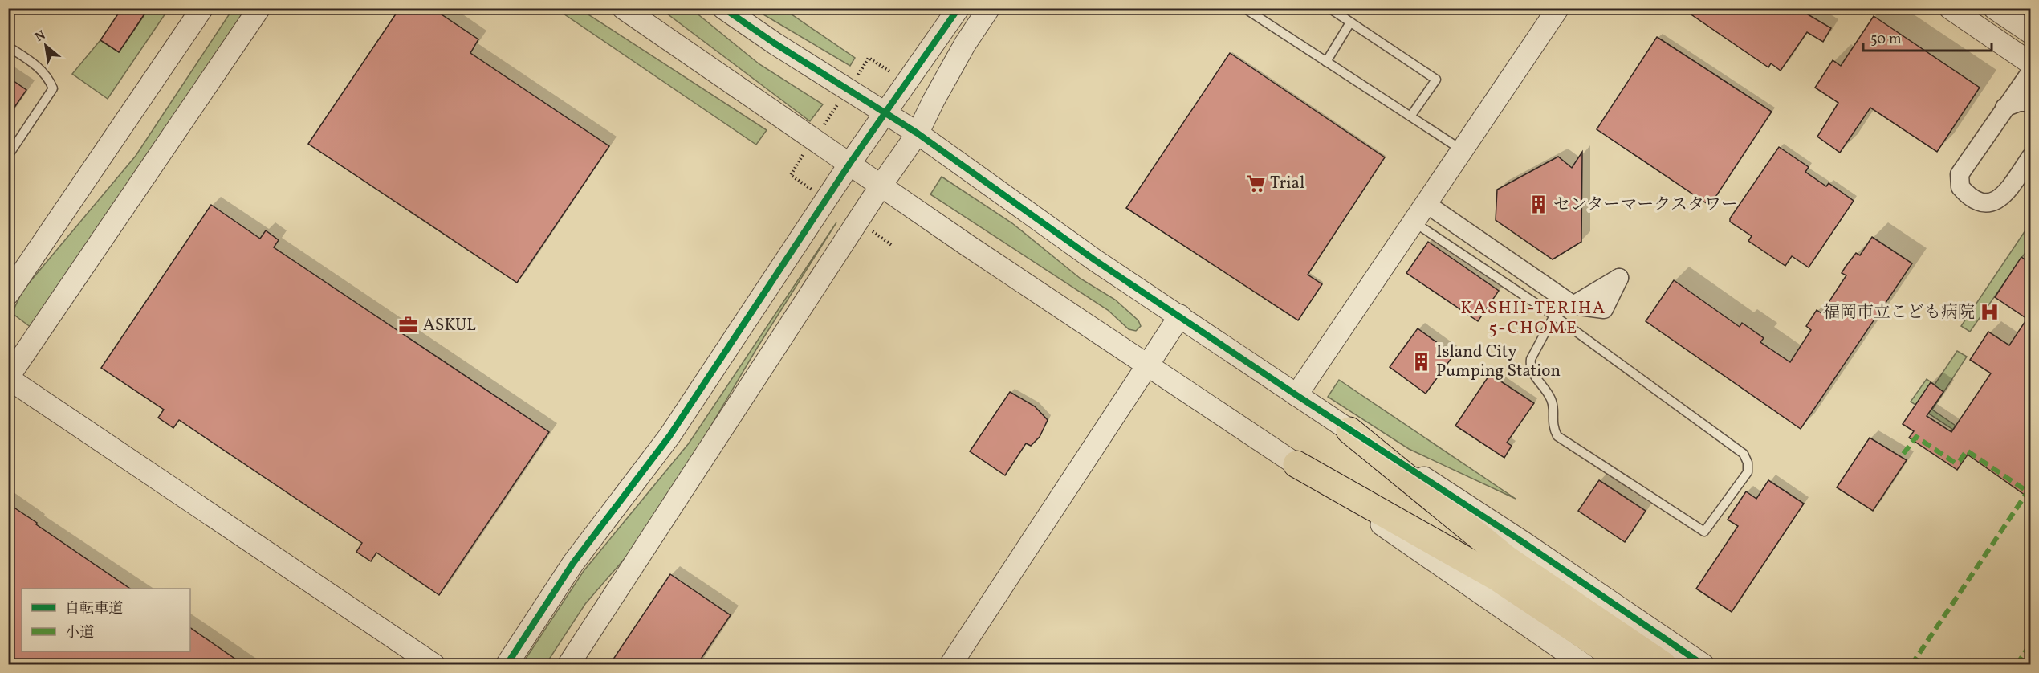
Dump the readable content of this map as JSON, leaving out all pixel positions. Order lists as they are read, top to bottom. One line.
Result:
{"districts":["KASHII-TERIHA 5-CHOME"],"places":{"supermarket":["Trial"],"building":["センターマークスタワー","Island City Pumping Station"],"hospital":["福岡市立こども病院"],"office":["ASKUL"]},"legend":["自転車道","小道"],"scale_bar":"50 m","north":"top left"}
